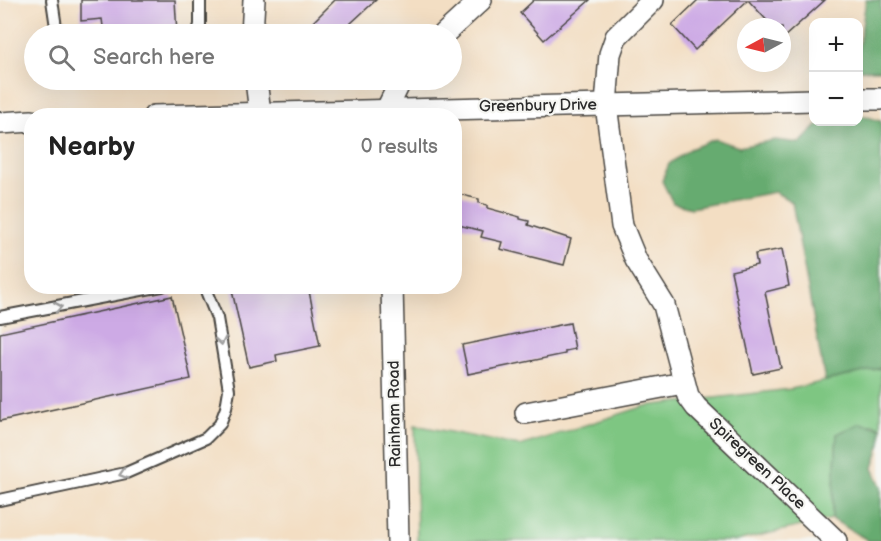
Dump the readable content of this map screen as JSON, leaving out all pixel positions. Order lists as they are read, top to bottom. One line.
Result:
{"streets":{"street":["Greenbury Drive","Rainham Road","Spiregreen Place"]},"crossings":[["Greenbury Drive","Spiregreen Place"]],"north":"left","page":{"map_buttons":["+","−"],"search":"Search here","heading":["Nearby","0 results"]}}
